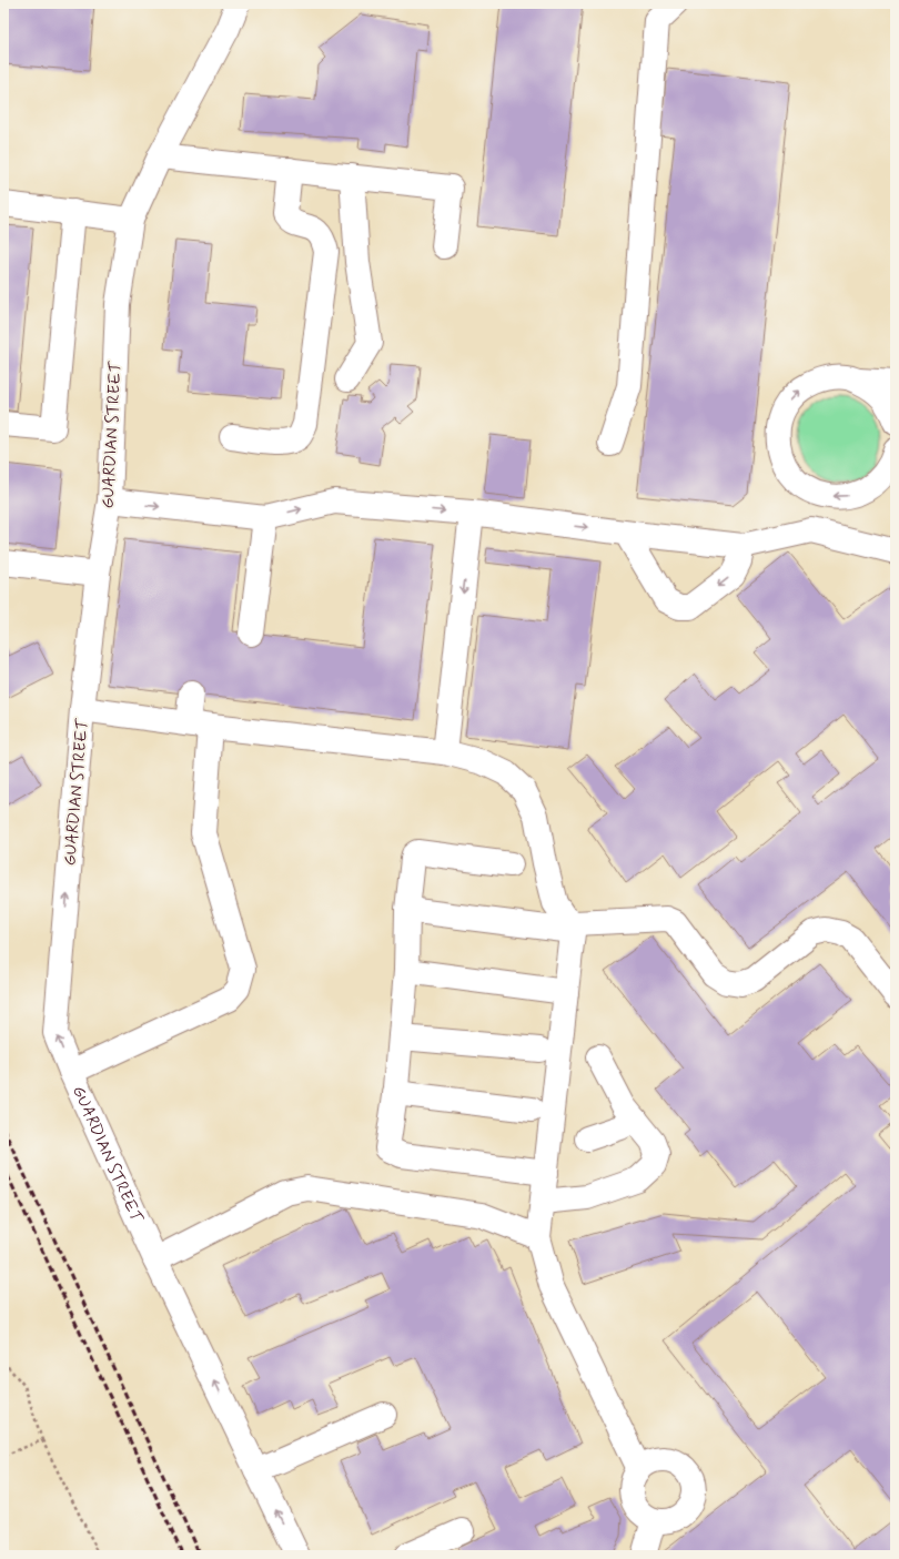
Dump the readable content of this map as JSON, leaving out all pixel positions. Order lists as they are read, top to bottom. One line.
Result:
{"streets":{"street":["GUARDIAN STREET"]},"one_way":["GUARDIAN STREET"]}
